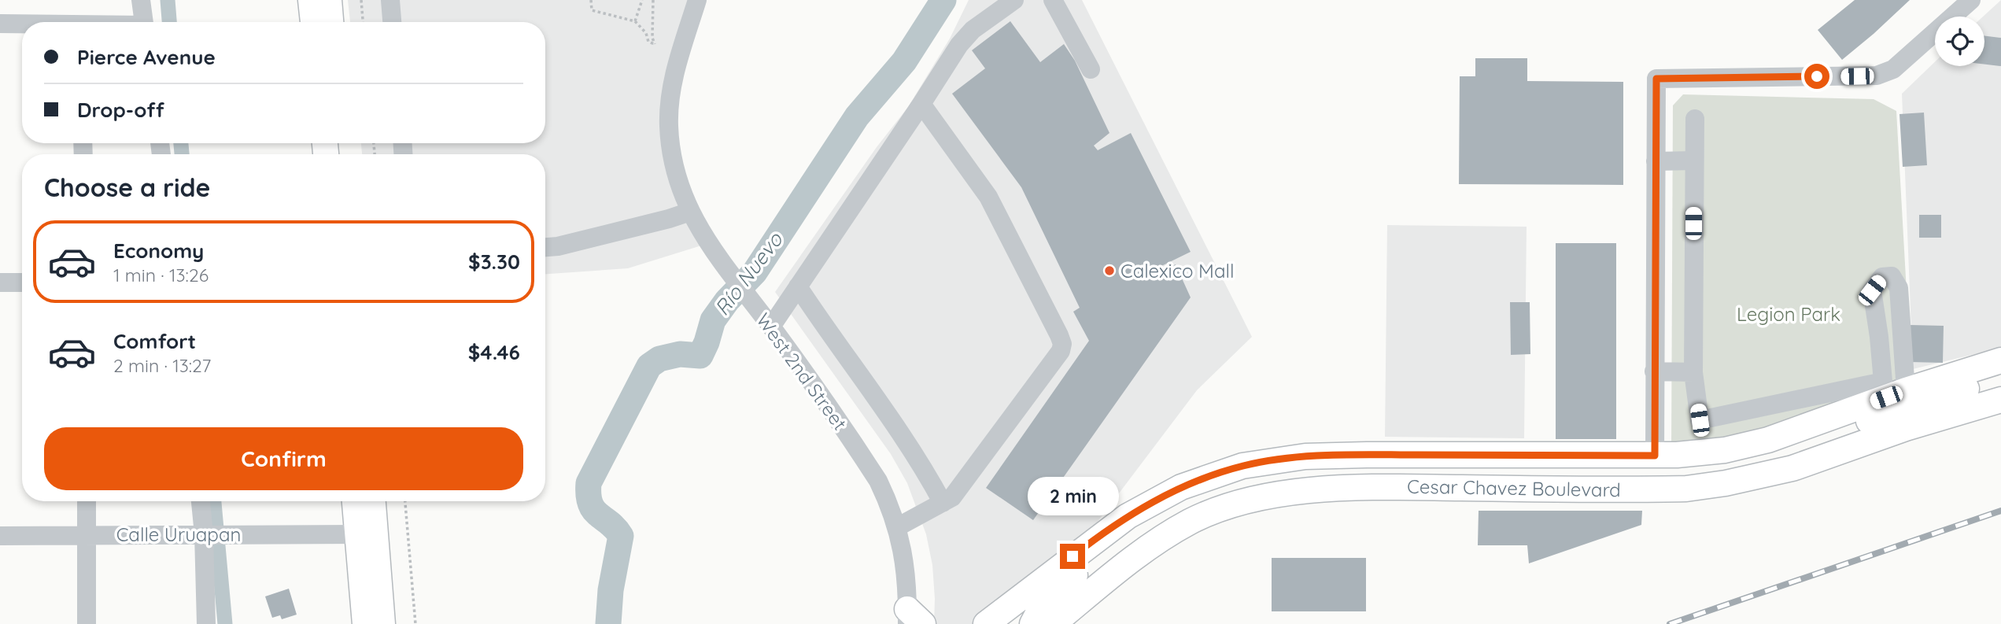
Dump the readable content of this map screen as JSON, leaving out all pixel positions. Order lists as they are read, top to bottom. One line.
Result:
{"streets":{"main road":["Cesar Chavez Boulevard"],"street":["West 2nd Street","Calle Uruapan"]},"water":["Río Nuevo"],"parks":["Legion Park"],"places":["Calexico Mall"],"page":{"banner":["Pierce Avenue","Drop-off"],"heading":"Choose a ride","list":[{"name":"Economy","note":"1 min · 13:26","value":"$3.30"},{"name":"Comfort","note":"2 min · 13:27","value":"$4.46"}],"buttons":"Confirm","bubble":"2 min"}}
